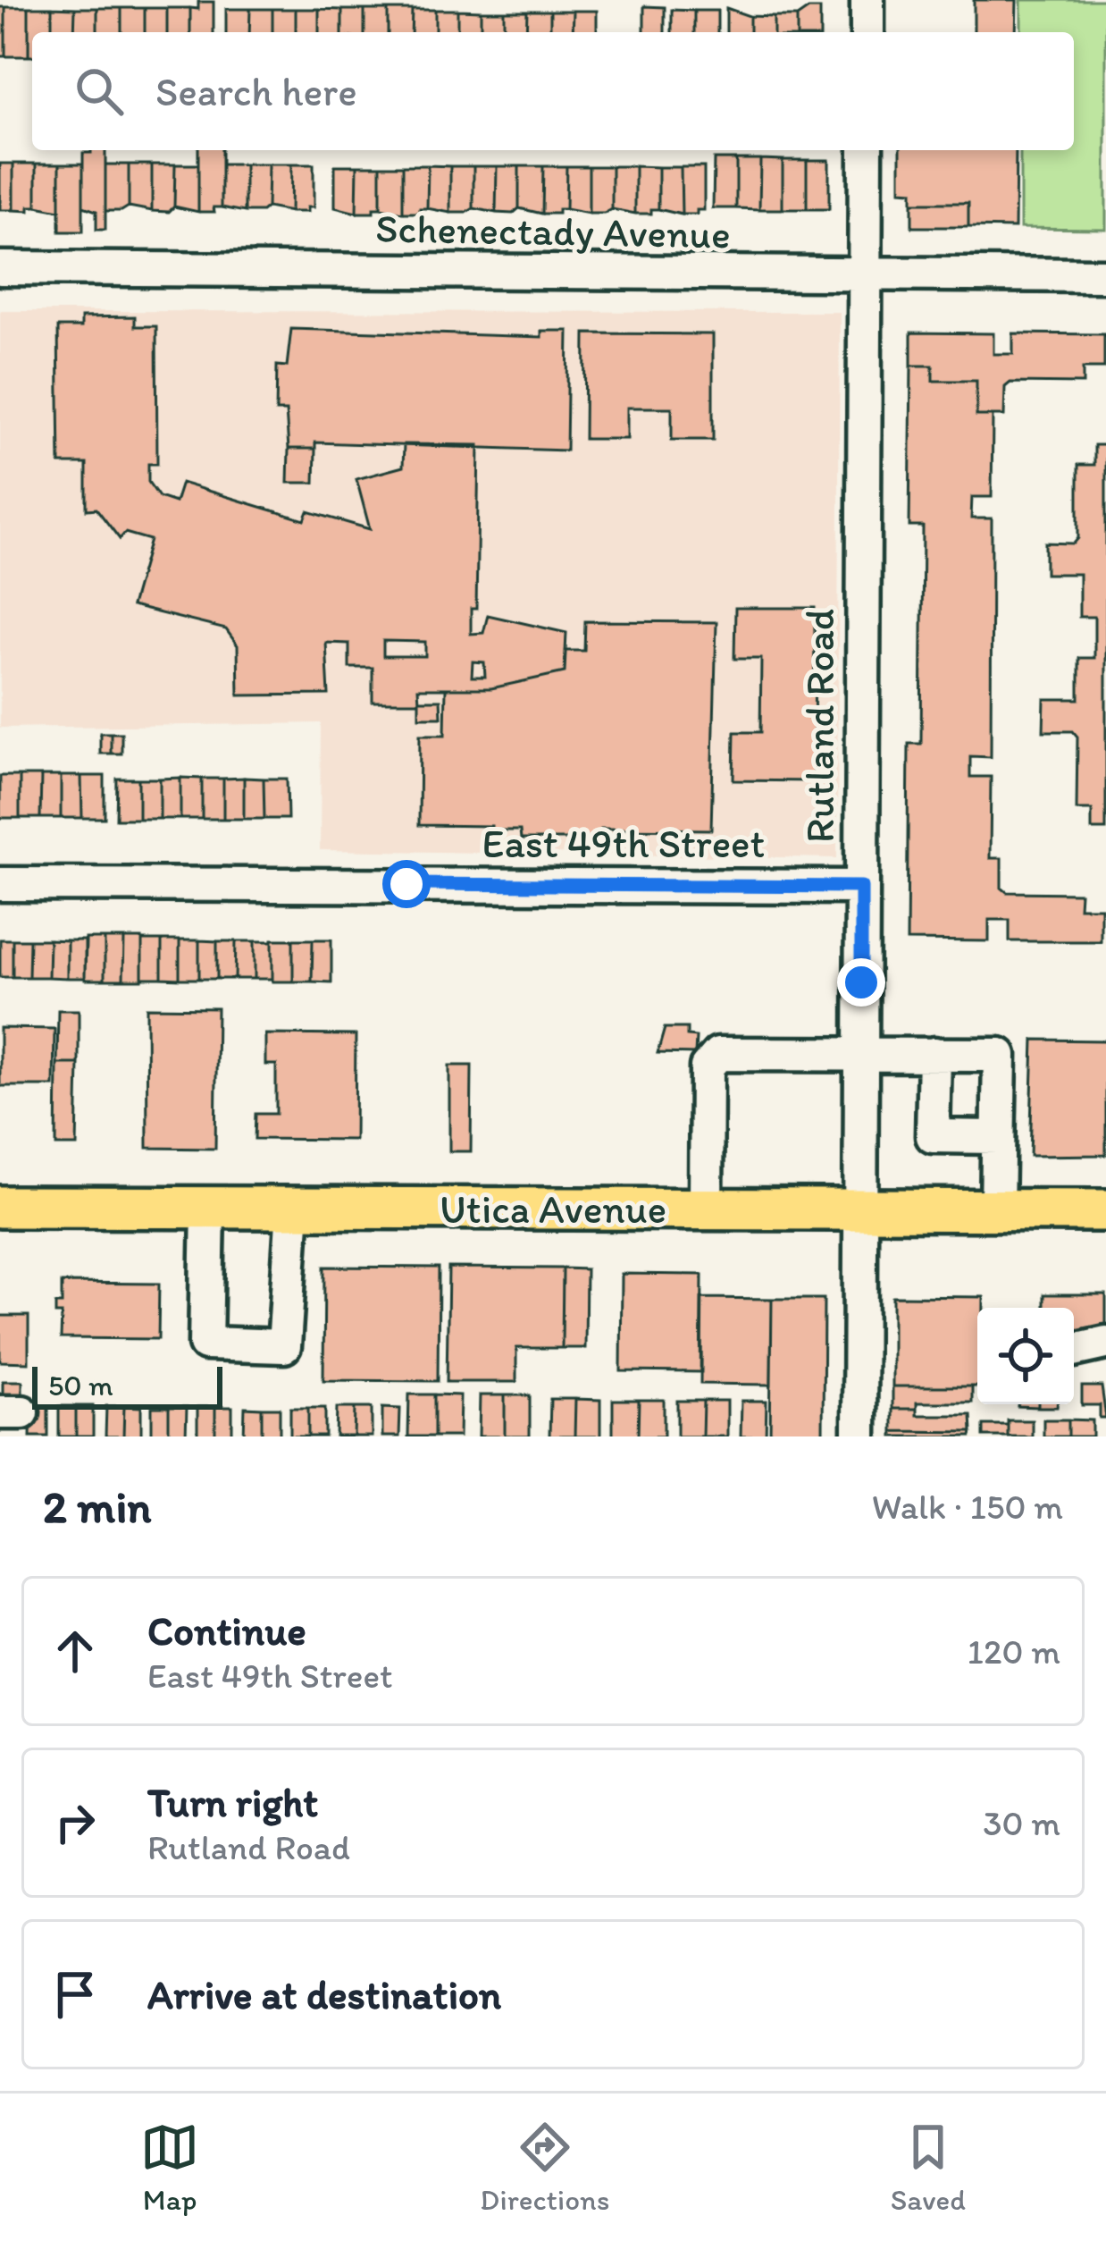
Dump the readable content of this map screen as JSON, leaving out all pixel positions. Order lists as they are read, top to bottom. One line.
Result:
{"streets":{"main road":["Utica Avenue"],"street":["Schenectady Avenue","Rutland Road","East 49th Street"]},"crossings":[["Schenectady Avenue","Rutland Road"],["Rutland Road","East 49th Street"],["Rutland Road","Utica Avenue"]],"scale_bar":"50 m","page":{"search":"Search here","scale":"50 m","heading":["2 min","Walk · 150 m"],"list":[["Continue","East 49th Street","120 m"],["Turn right","Rutland Road","30 m"],"Arrive at destination"],"nav":["Map","Directions","Saved"]}}
